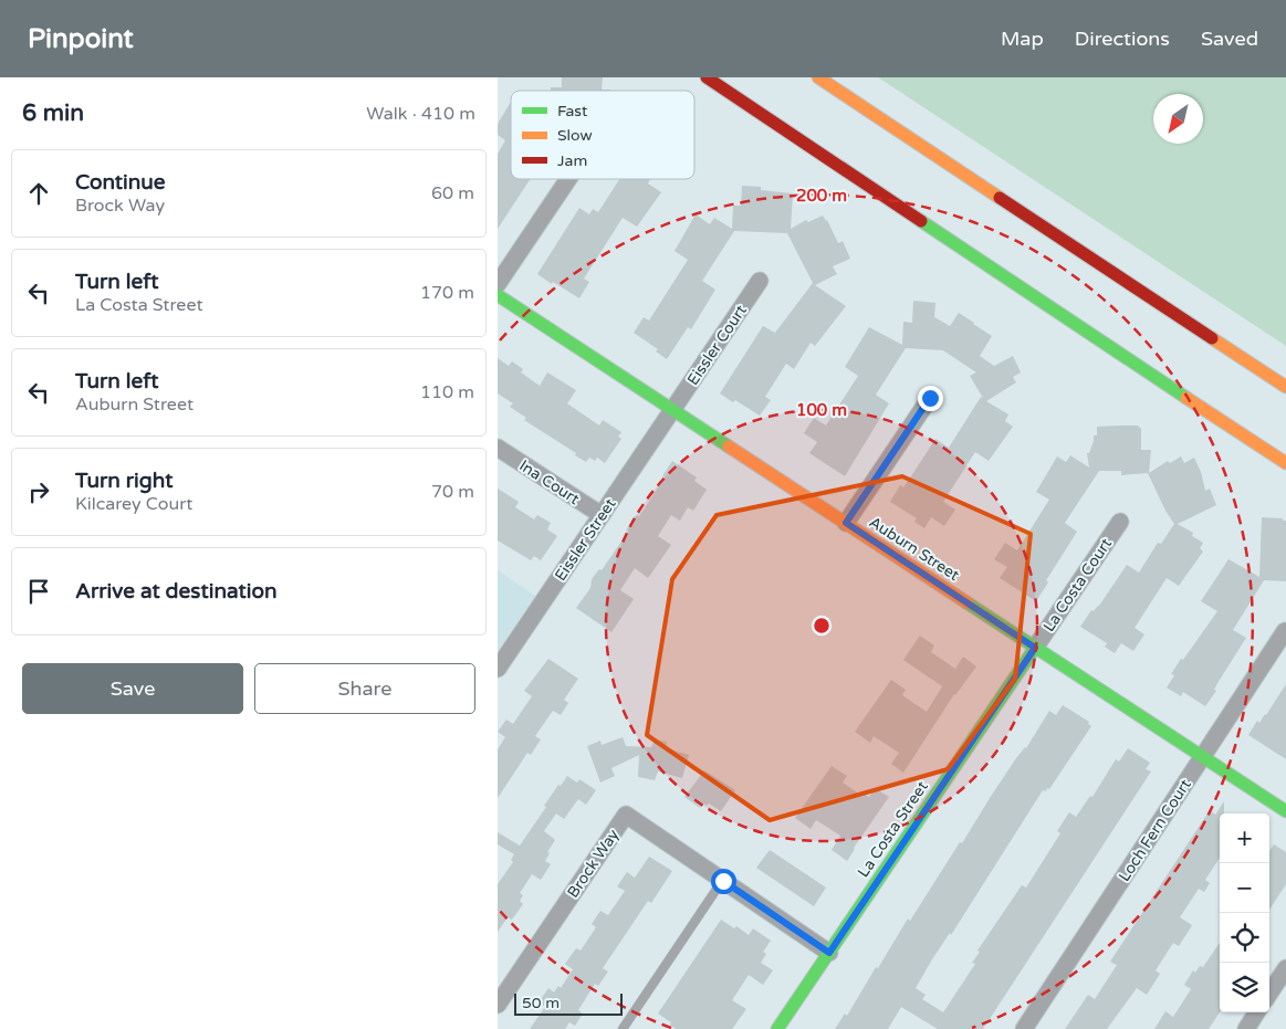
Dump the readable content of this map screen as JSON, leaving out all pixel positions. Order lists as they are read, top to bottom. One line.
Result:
{"streets":{"main road":["Auburn Street","La Costa Street"],"street":["Eissler Court","Ina Court","Eissler Street","La Costa Court","Loch Fern Court","Brock Way"]},"crossings":[["Eissler Court","Eissler Street"],["Eissler Court","Auburn Street"],["Ina Court","Eissler Street"],["Eissler Street","Auburn Street"],["Auburn Street","La Costa Court"],["Auburn Street","La Costa Street"],["Auburn Street","Loch Fern Court"],["La Costa Court","La Costa Street"],["La Costa Street","Brock Way"]],"legend":["Fast","Slow","Jam"],"scale_bar":"50 m","north":"bottom left","page":{"header":"Pinpoint","nav":["Map","Directions","Saved"],"heading":["6 min","Walk · 410 m"],"list":[["Continue","Brock Way","60 m"],["Turn left","La Costa Street","170 m"],["Turn left","Auburn Street","110 m"],["Turn right","Kilcarey Court","70 m"],"Arrive at destination"],"buttons":["Save","Share"],"map_buttons":["+","−"],"scale":"50 m"},"rings":["200 m","100 m"]}
